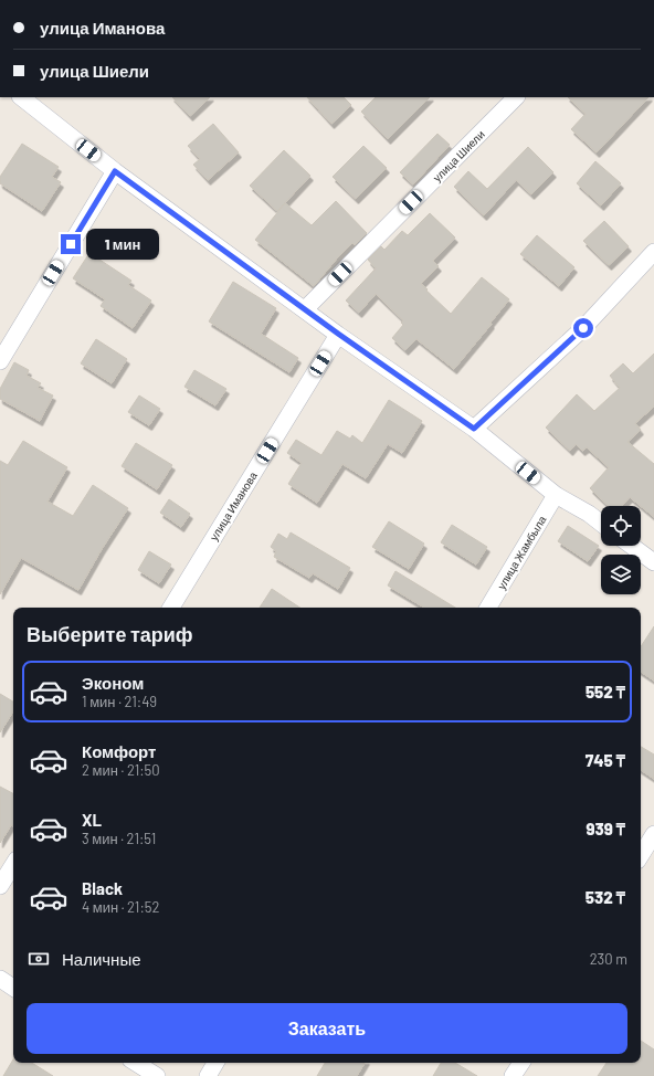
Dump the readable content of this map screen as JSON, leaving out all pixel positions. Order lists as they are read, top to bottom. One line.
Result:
{"streets":{"street":["улица Шиели","улица Иманова","улица Жамбыла"]},"page":{"banner":["улица Иманова","улица Шиели"],"bubble":"1 мин","heading":"Выберите тариф","list":[{"name":"Эконом","note":"1 мин · 21:49","value":"552 ₸"},{"name":"Комфорт","note":"2 мин · 21:50","value":"745 ₸"},{"name":"XL","note":"3 мин · 21:51","value":"939 ₸"},{"name":"Black","note":"4 мин · 21:52","value":"532 ₸"}],"pay":["Наличные","230 m"],"buttons":"Заказать"}}
